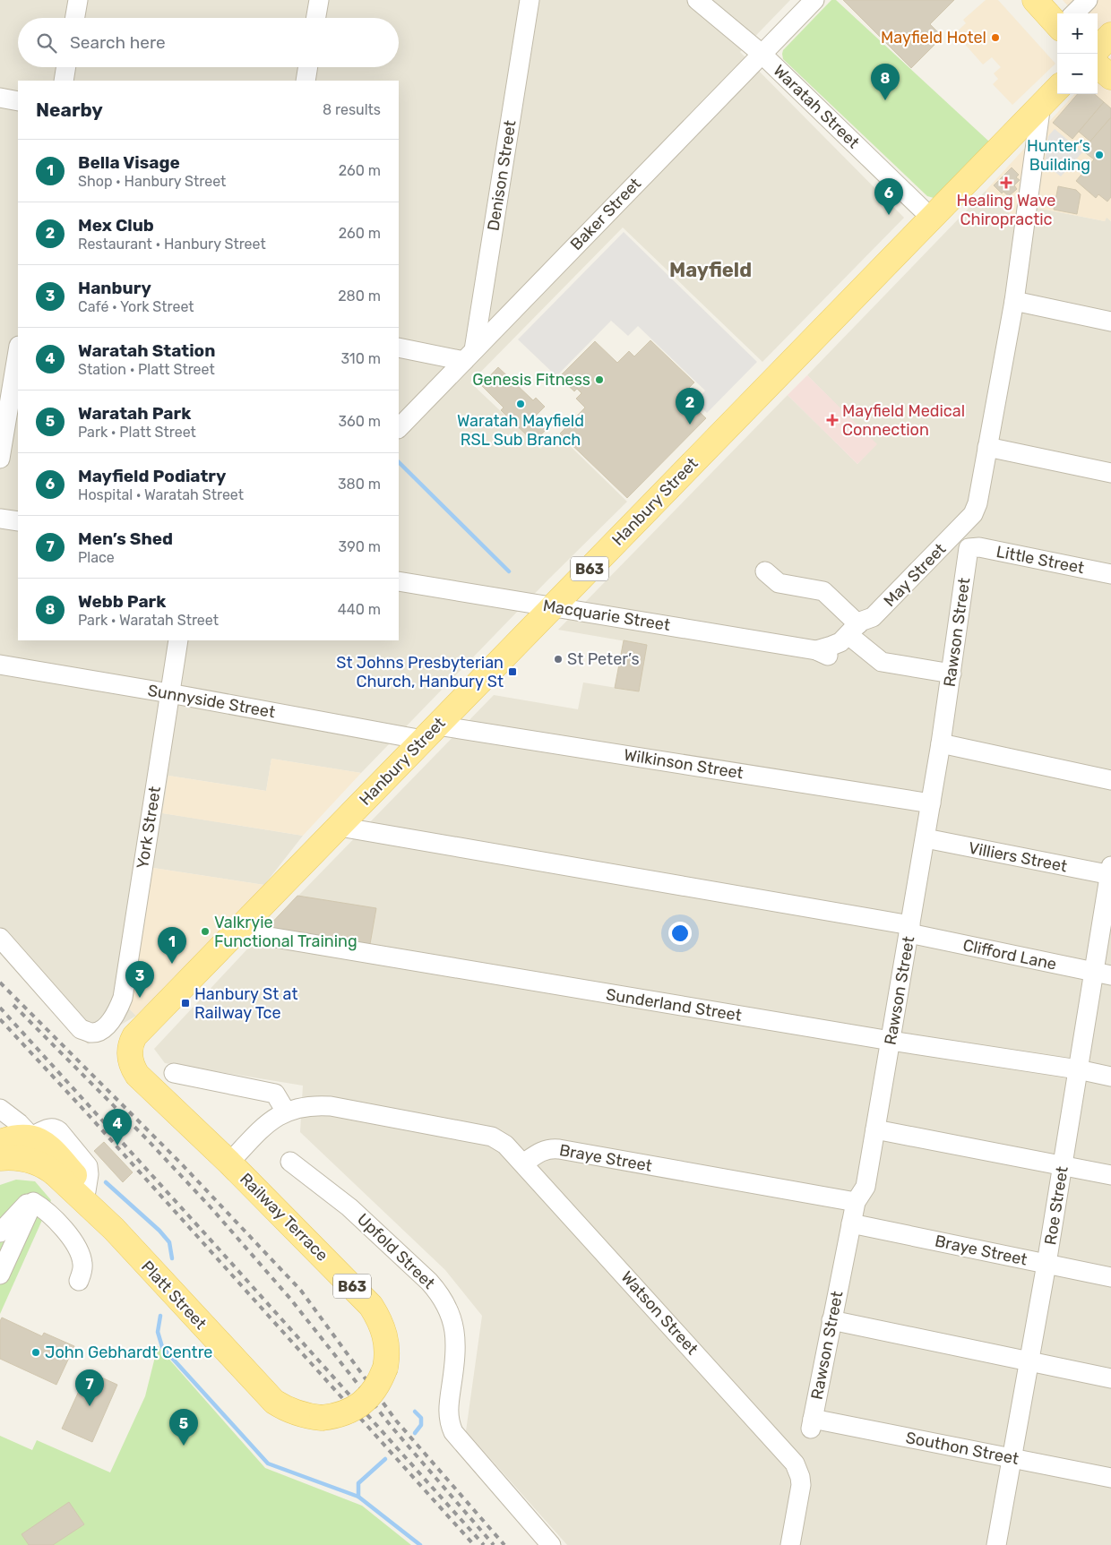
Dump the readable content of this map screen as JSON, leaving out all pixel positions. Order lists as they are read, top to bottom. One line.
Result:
{"streets":{"main road":["Hanbury Street","B63","Railway Terrace","Platt Street"],"street":["Waratah Street","Denison Street","Baker Street","Little Street","May Street","Macquarie Street","Rawson Street","Sunnyside Street","Wilkinson Street","York Street","Villiers Street","Clifford Lane","Sunderland Street","Braye Street","Roe Street","Upfold Street","Watson Street","Southon Street"]},"crossings":[["Waratah Street","Baker Street"],["Waratah Street","Hanbury Street"],["Denison Street","Baker Street"],["Hanbury Street","Macquarie Street"],["Hanbury Street","Sunnyside Street"],["Hanbury Street","Wilkinson Street"],["Hanbury Street","Clifford Lane"],["Hanbury Street","Sunderland Street"],["Hanbury Street","Railway Terrace"],["Little Street","Rawson Street"],["B63","Platt Street"],["May Street","Macquarie Street"],["Rawson Street","Wilkinson Street"],["Rawson Street","Villiers Street"],["Rawson Street","Clifford Lane"],["Rawson Street","Sunderland Street"],["Rawson Street","Braye Street"],["Rawson Street","Southon Street"],["Sunnyside Street","Wilkinson Street"],["Sunnyside Street","York Street"],["Villiers Street","Roe Street"],["Clifford Lane","Roe Street"],["Sunderland Street","Roe Street"],["Braye Street","Roe Street"],["Braye Street","Watson Street"],["Roe Street","Southon Street"],["Railway Terrace","Platt Street"]],"districts":["Mayfield"],"places":{"other":["Mayfield Hotel","Hunter’s Building","Genesis Fitness","Waratah Mayfield RSL Sub Branch","St Peter’s","Valkryie Functional Training","John Gebhardt Centre"],"health":["Healing Wave Chiropractic","Mayfield Medical Connection"],"transit":["St Johns Presbyterian Church, Hanbury St","Hanbury St at Railway Tce"]},"page":{"map_buttons":["+","−"],"search":"Search here","pins":["8","6","2","1","3","4","7","5"],"heading":["Nearby","8 results"],"list":[{"mark":"1","name":"Bella Visage","note":"Shop · Hanbury Street","value":"260 m"},{"mark":"2","name":"Mex Club","note":"Restaurant · Hanbury Street","value":"260 m"},{"mark":"3","name":"Hanbury","note":"Café · York Street","value":"280 m"},{"mark":"4","name":"Waratah Station","note":"Station · Platt Street","value":"310 m"},{"mark":"5","name":"Waratah Park","note":"Park · Platt Street","value":"360 m"},{"mark":"6","name":"Mayfield Podiatry","note":"Hospital · Waratah Street","value":"380 m"},{"mark":"7","name":"Men’s Shed","note":"Place","value":"390 m"},{"mark":"8","name":"Webb Park","note":"Park · Waratah Street","value":"440 m"}]}}
